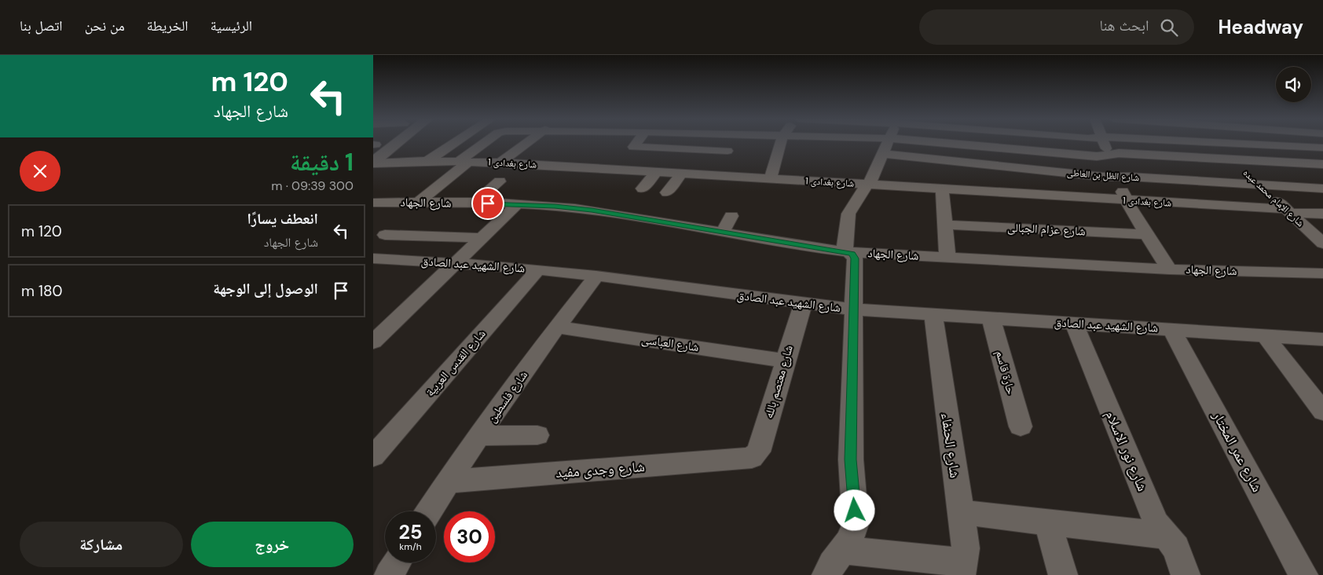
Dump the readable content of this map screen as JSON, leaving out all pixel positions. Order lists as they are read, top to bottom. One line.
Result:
{"streets":{"street":["شارع بغدادى 1","شارع الظل بن العاطى","شارع الإمام محمد عبده","شارع الجهاد","شارع عزام الجبالى","شارع الشهيد عبد الصادق","شارع العباسى","شارع القدس العربية","حارة قاسم","شارع معتصم بالله","شارع فلسطين","شارع الحنفاء","شارع نور الاسلام","شارع عمر المختار","شارع وجدى مفيد"]},"crossings":[["شارع بغدادى 1","شارع الإمام محمد عبده"],["شارع الظل بن العاطى","شارع الإمام محمد عبده"],["شارع الشهيد عبد الصادق","شارع القدس العربية"],["شارع الشهيد عبد الصادق","حارة قاسم"],["شارع الشهيد عبد الصادق","شارع معتصم بالله"],["شارع الشهيد عبد الصادق","شارع فلسطين"],["شارع الشهيد عبد الصادق","شارع الحنفاء"],["شارع الشهيد عبد الصادق","شارع نور الاسلام"],["شارع الشهيد عبد الصادق","شارع عمر المختار"],["شارع العباسى","شارع معتصم بالله"],["شارع العباسى","شارع فلسطين"],["شارع معتصم بالله","شارع وجدى مفيد"],["شارع فلسطين","شارع وجدى مفيد"]],"page":{"header":"Headway","search":"ابحث هنا","nav":["الرئيسية","الخريطة","من نحن","اتصل بنا"],"turn":["120 m","شارع الجهاد"],"heading":["1 دقيقة","300 m · 09:39"],"list":[{"name":"انعطف يسارًا","note":"شارع الجهاد","value":"120 m"},{"name":"الوصول إلى الوجهة","value":"180 m"}],"speed":"25 km/h","limit":"30","buttons":["خروج","مشاركة"]}}
